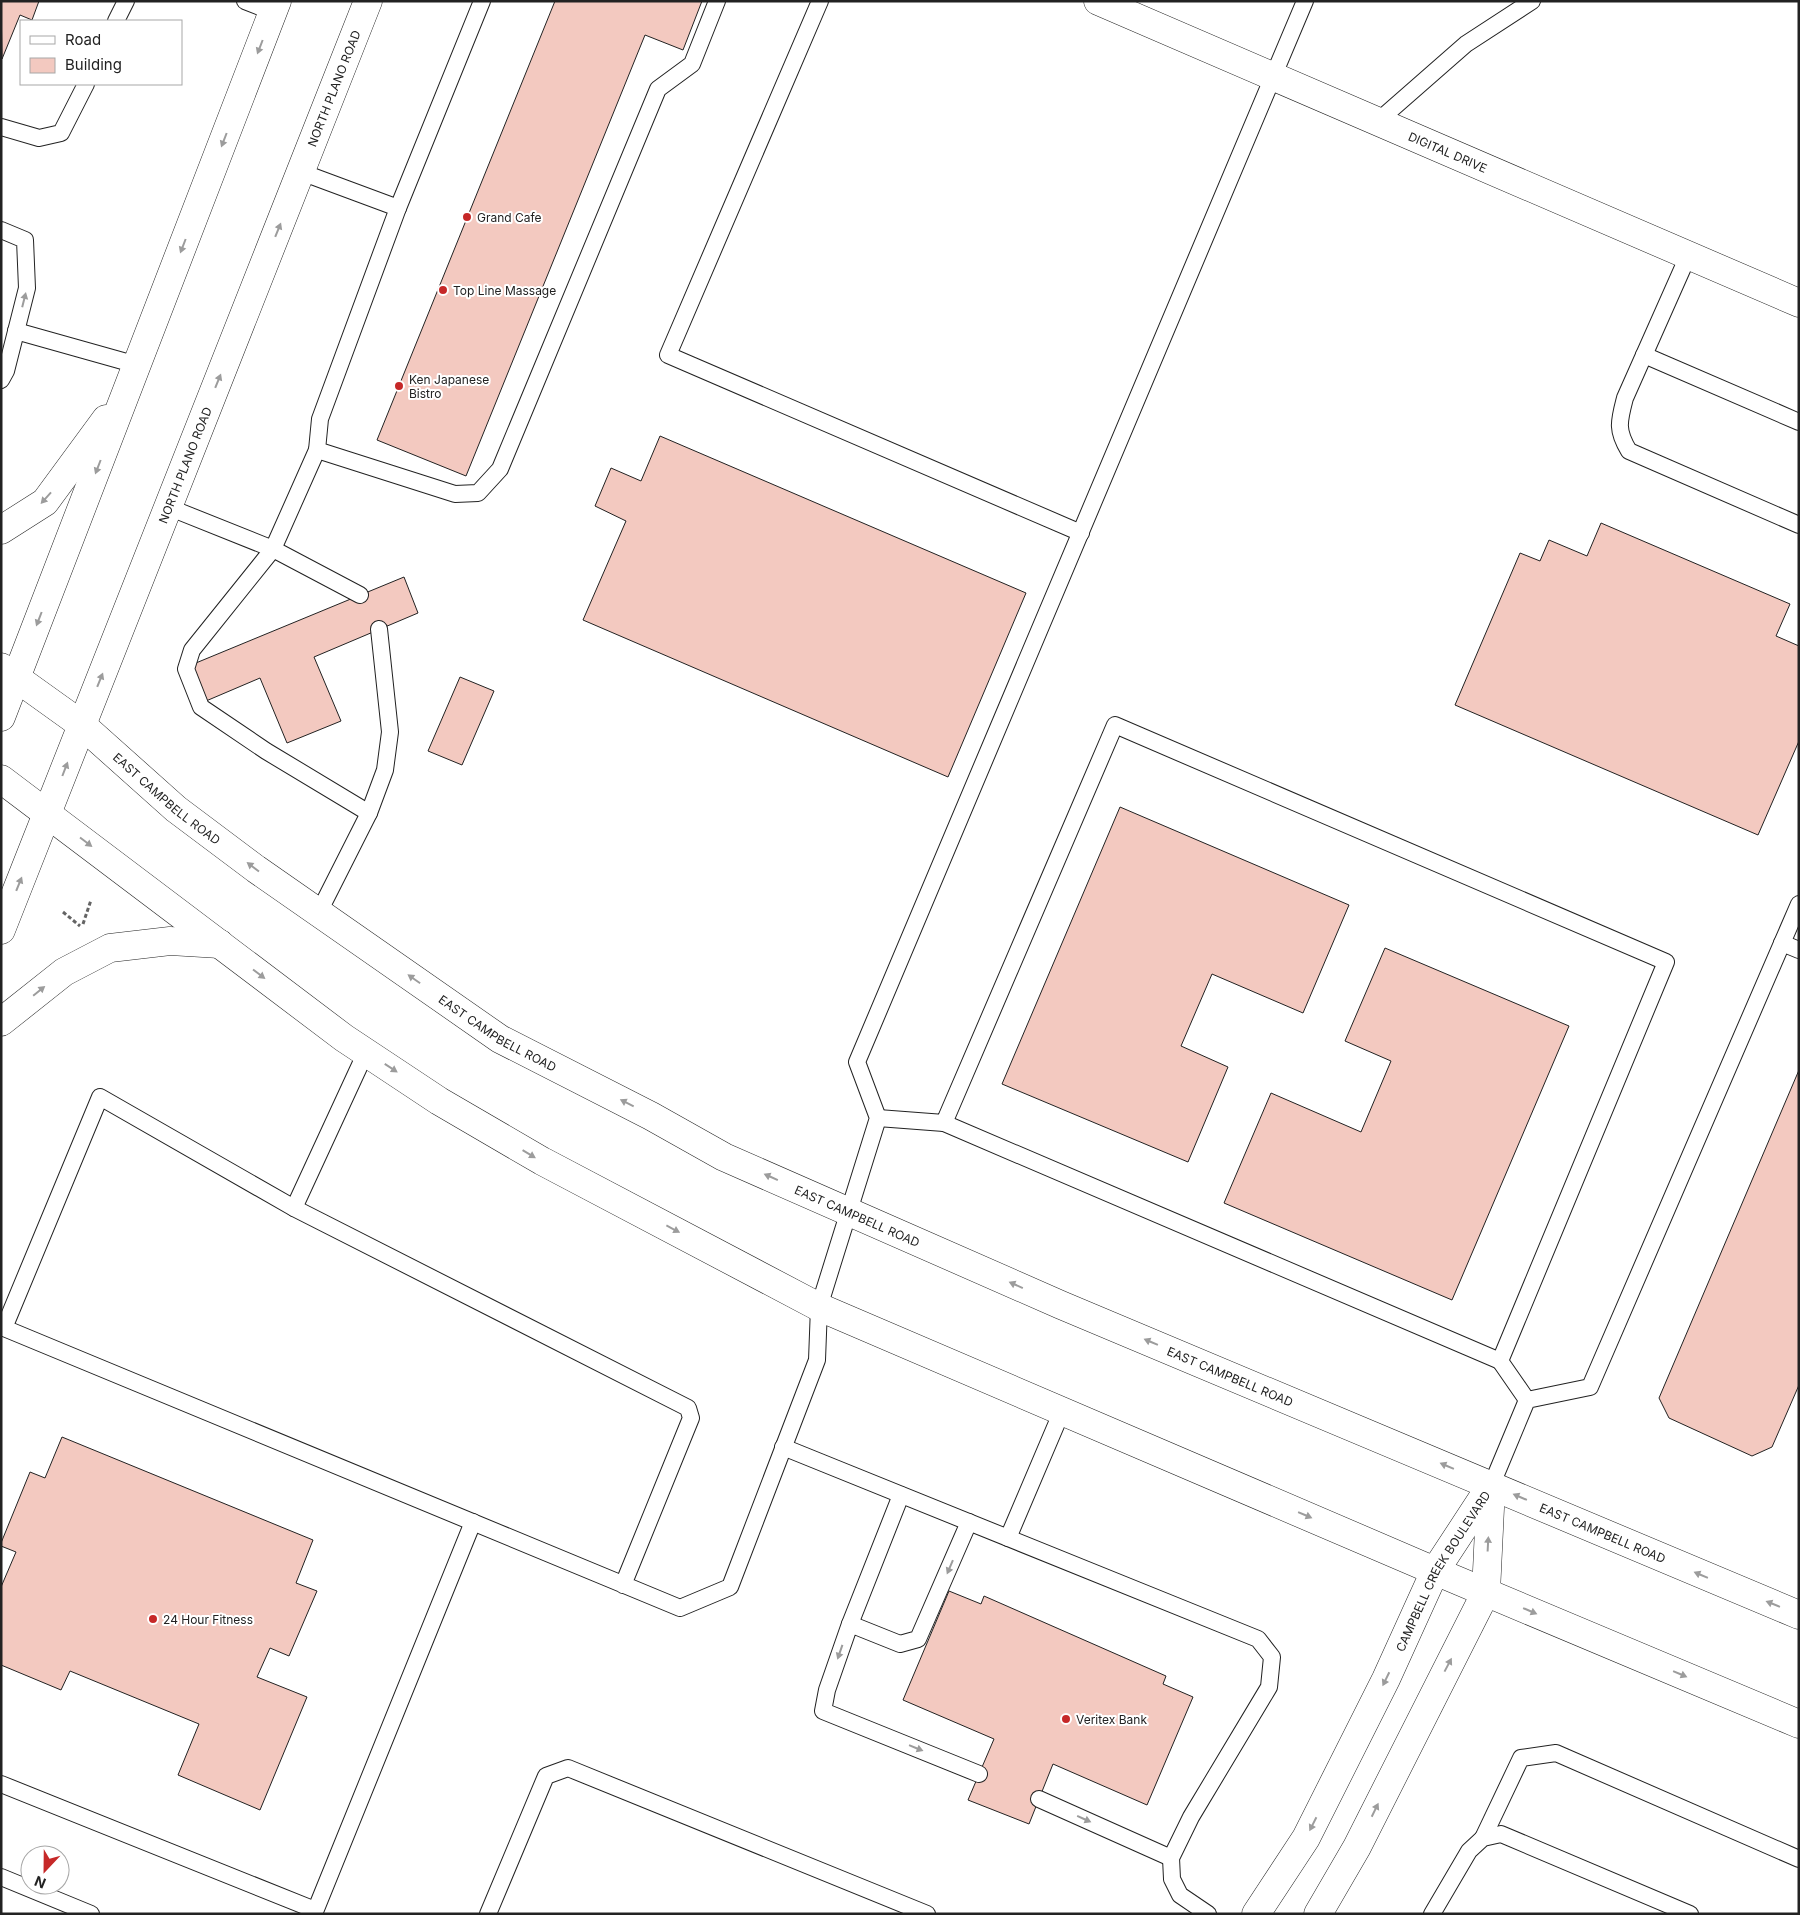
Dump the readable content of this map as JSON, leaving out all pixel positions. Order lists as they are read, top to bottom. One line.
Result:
{"streets":{"main road":["NORTH PLANO ROAD","DIGITAL DRIVE","EAST CAMPBELL ROAD","CAMPBELL CREEK BOULEVARD"]},"crossings":[["NORTH PLANO ROAD","EAST CAMPBELL ROAD"],["EAST CAMPBELL ROAD","CAMPBELL CREEK BOULEVARD"]],"places":["Grand Cafe","Top Line Massage","Ken Japanese Bistro","24 Hour Fitness","Veritex Bank"],"legend":["Road","Building"],"north":"bottom"}
